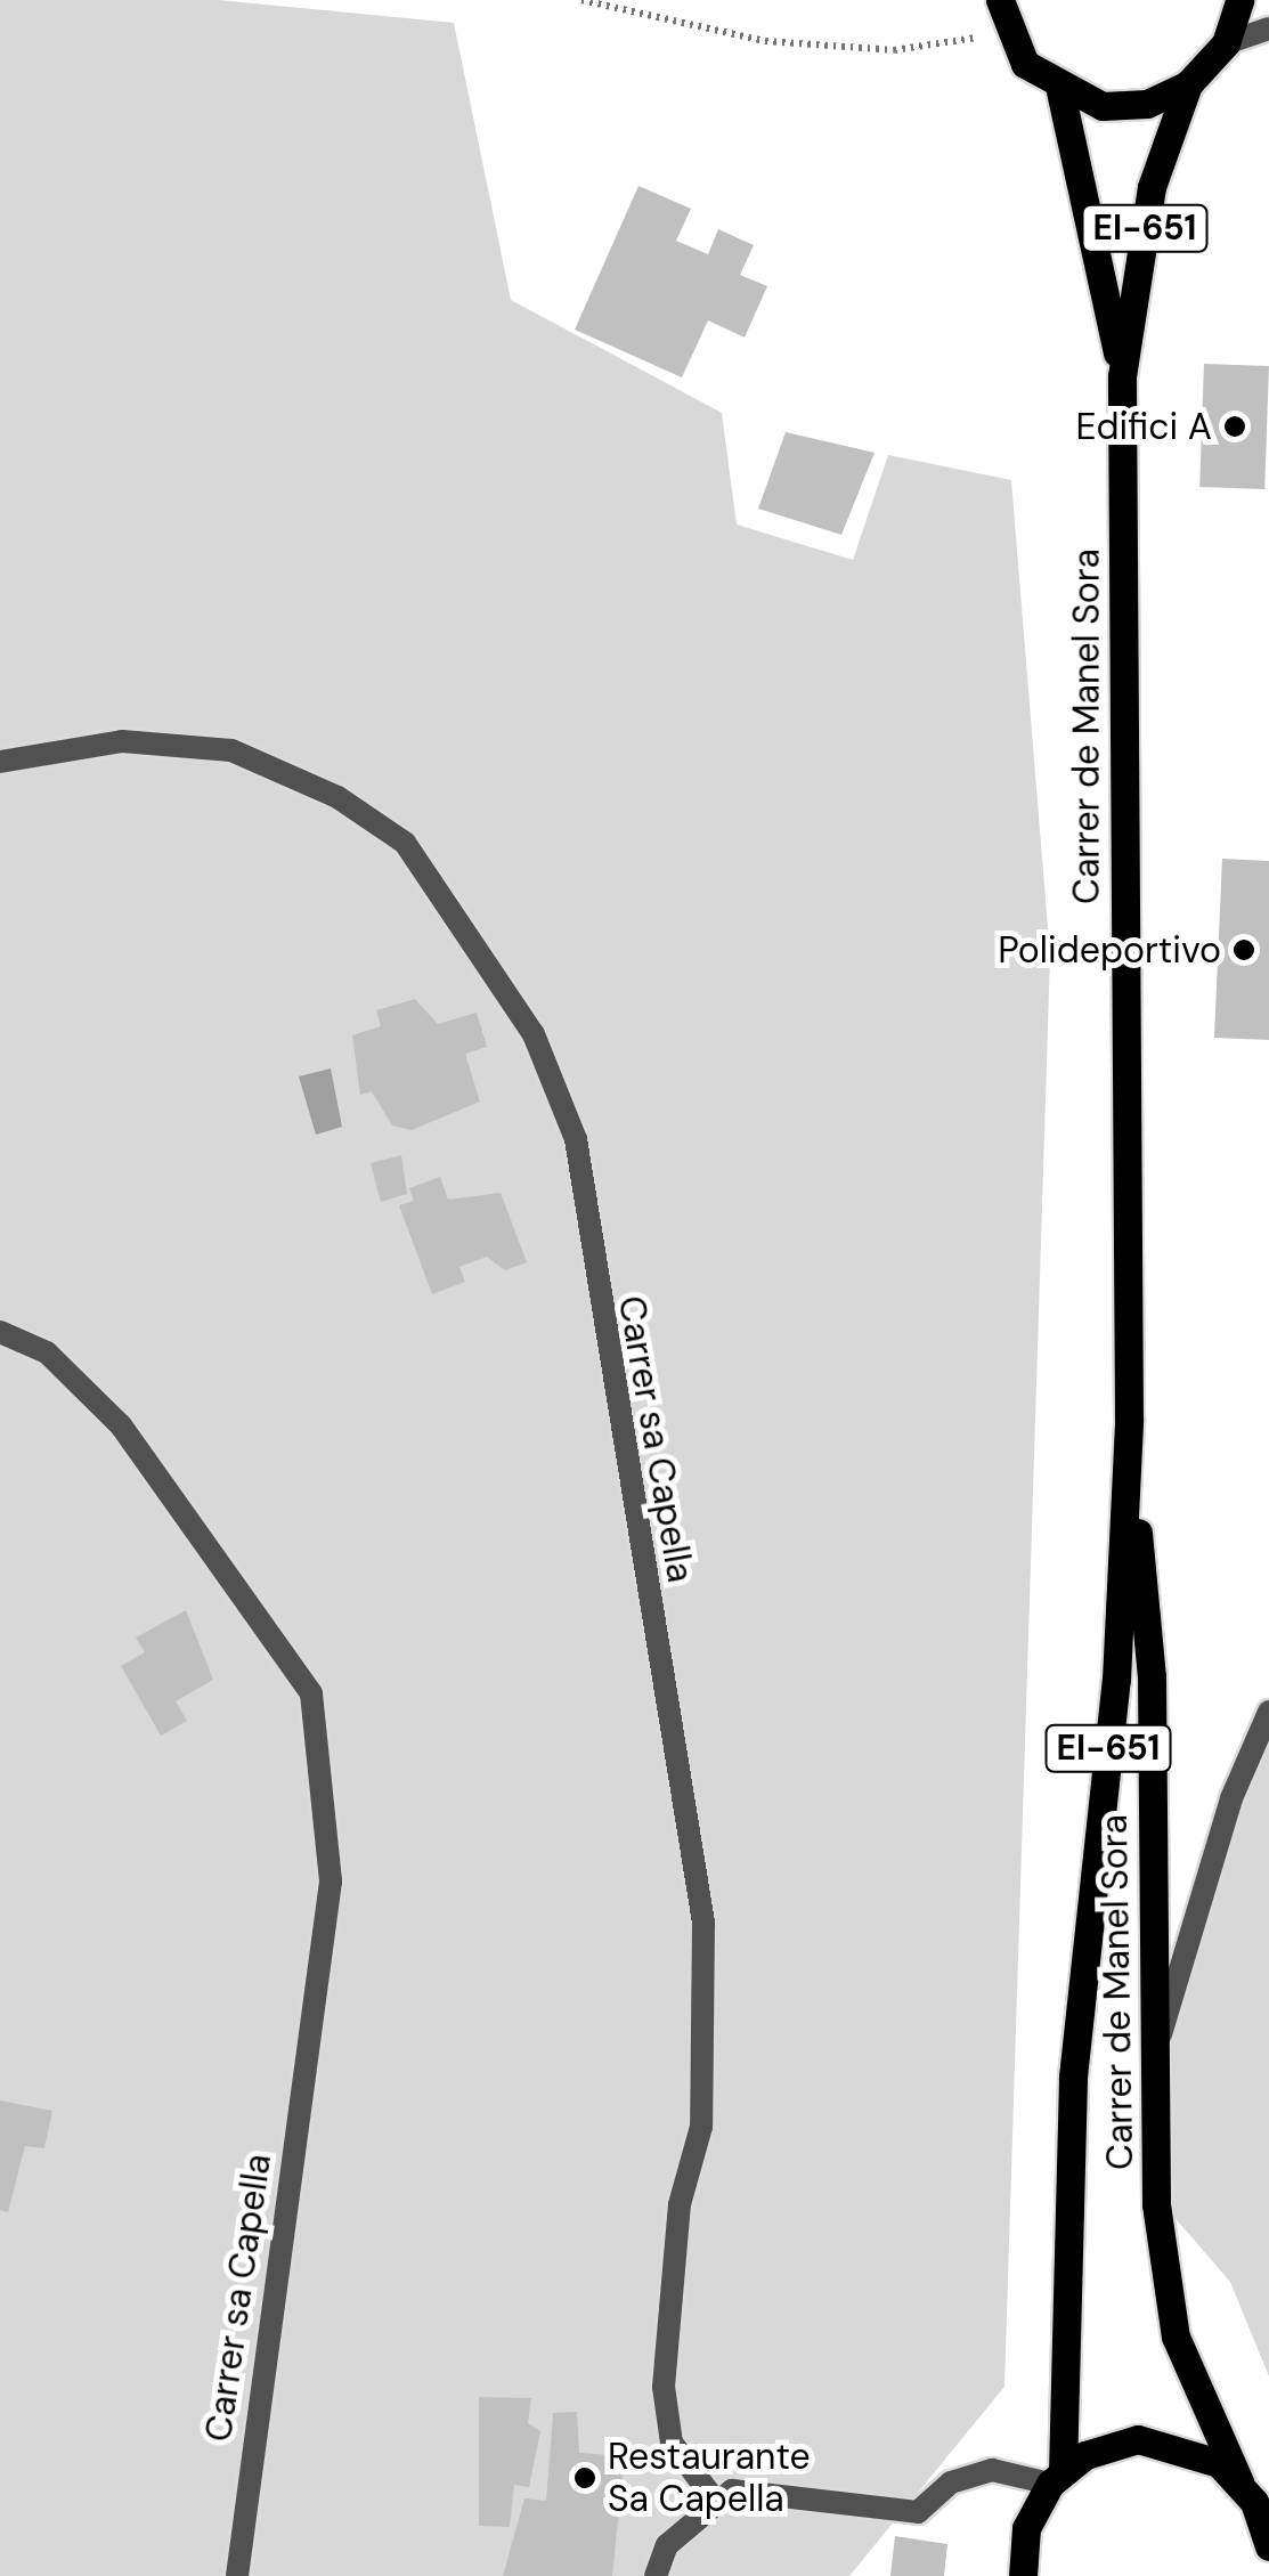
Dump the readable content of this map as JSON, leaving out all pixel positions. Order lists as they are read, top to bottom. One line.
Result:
{"streets":{"main road":["EI-651","Carrer de Manel Sora"],"street":["Carrer sa Capella"]},"crossings":[["EI-651","Carrer de Manel Sora"]],"places":["Edifici A","Polideportivo","Restaurante Sa Capella"]}
